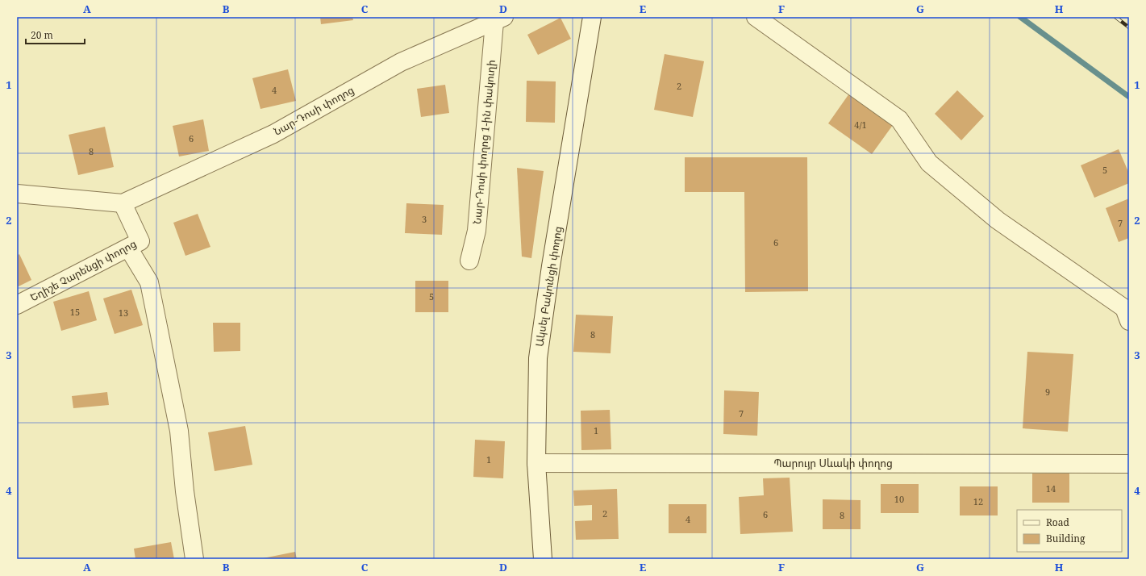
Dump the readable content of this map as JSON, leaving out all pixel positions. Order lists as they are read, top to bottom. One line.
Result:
{"streets":{"street":["Նար-Դոսի փողոց","Նար-Դոսի փողոց 1-ին փակուղի","Եղիշե Չարենցի փողոց","Ակսել Բակունցի փողոց","Պարույր Սևակի փողոց"]},"crossings":[["Նար-Դոսի փողոց","Նար-Դոսի փողոց 1-ին փակուղի"],["Նար-Դոսի փողոց","Եղիշե Չարենցի փողոց"],["Ակսել Բակունցի փողոց","Պարույր Սևակի փողոց"]],"house_numbers":["2","4","4/1","6","8","5","3","7","6","5","15","13","8","9","7","1","1","14","10","12","2","6","8","4"],"legend":["Road","Building"],"scale_bar":"20 m","grid":{"columns":["A","B","C","D","E","F","G","H"],"rows":["1","2","3","4"]}}
